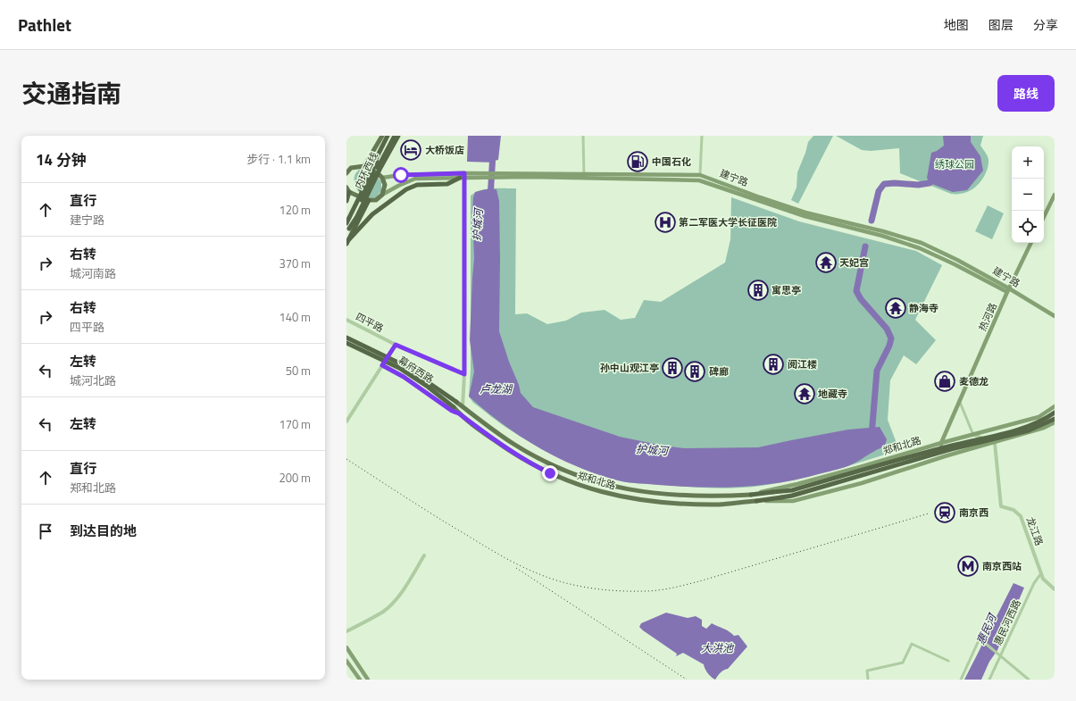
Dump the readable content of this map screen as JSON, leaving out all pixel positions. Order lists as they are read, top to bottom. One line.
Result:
{"streets":{"highway":["内环西线","幕府西路","郑和北路"],"main road":["建宁路","热河路"],"street":["四平路","龙江路","惠民河西路"]},"crossings":[["建宁路","热河路"],["热河路","郑和北路"],["幕府西路","郑和北路"],["郑和北路","龙江路"],["龙江路","惠民河西路"]],"water":["护城河","卢龙湖","惠民河","大洪池"],"parks":["绣球公园"],"places":{"hotel":["大桥饭店"],"fuel station":["中国石化"],"hospital":["第二军医大学长征医院"],"temple":["天妃宫","静海寺","地藏寺"],"building":["寓思亭","阅江楼","孙中山观江亭","碑廊"],"shop":["麦德龙"],"station":["南京西"],"metro station":["南京西站"]},"page":{"header":"Pathlet","nav":["地图","图层","分享"],"title":"交通指南","buttons":"路线","heading":["14 分钟","步行 · 1.1 km"],"map_buttons":["+","−"],"list":[["直行","建宁路","120 m"],["右转","城河南路","370 m"],["右转","四平路","140 m"],["左转","城河北路","50 m"],["左转","170 m"],["直行","郑和北路","200 m"],"到达目的地"]}}
